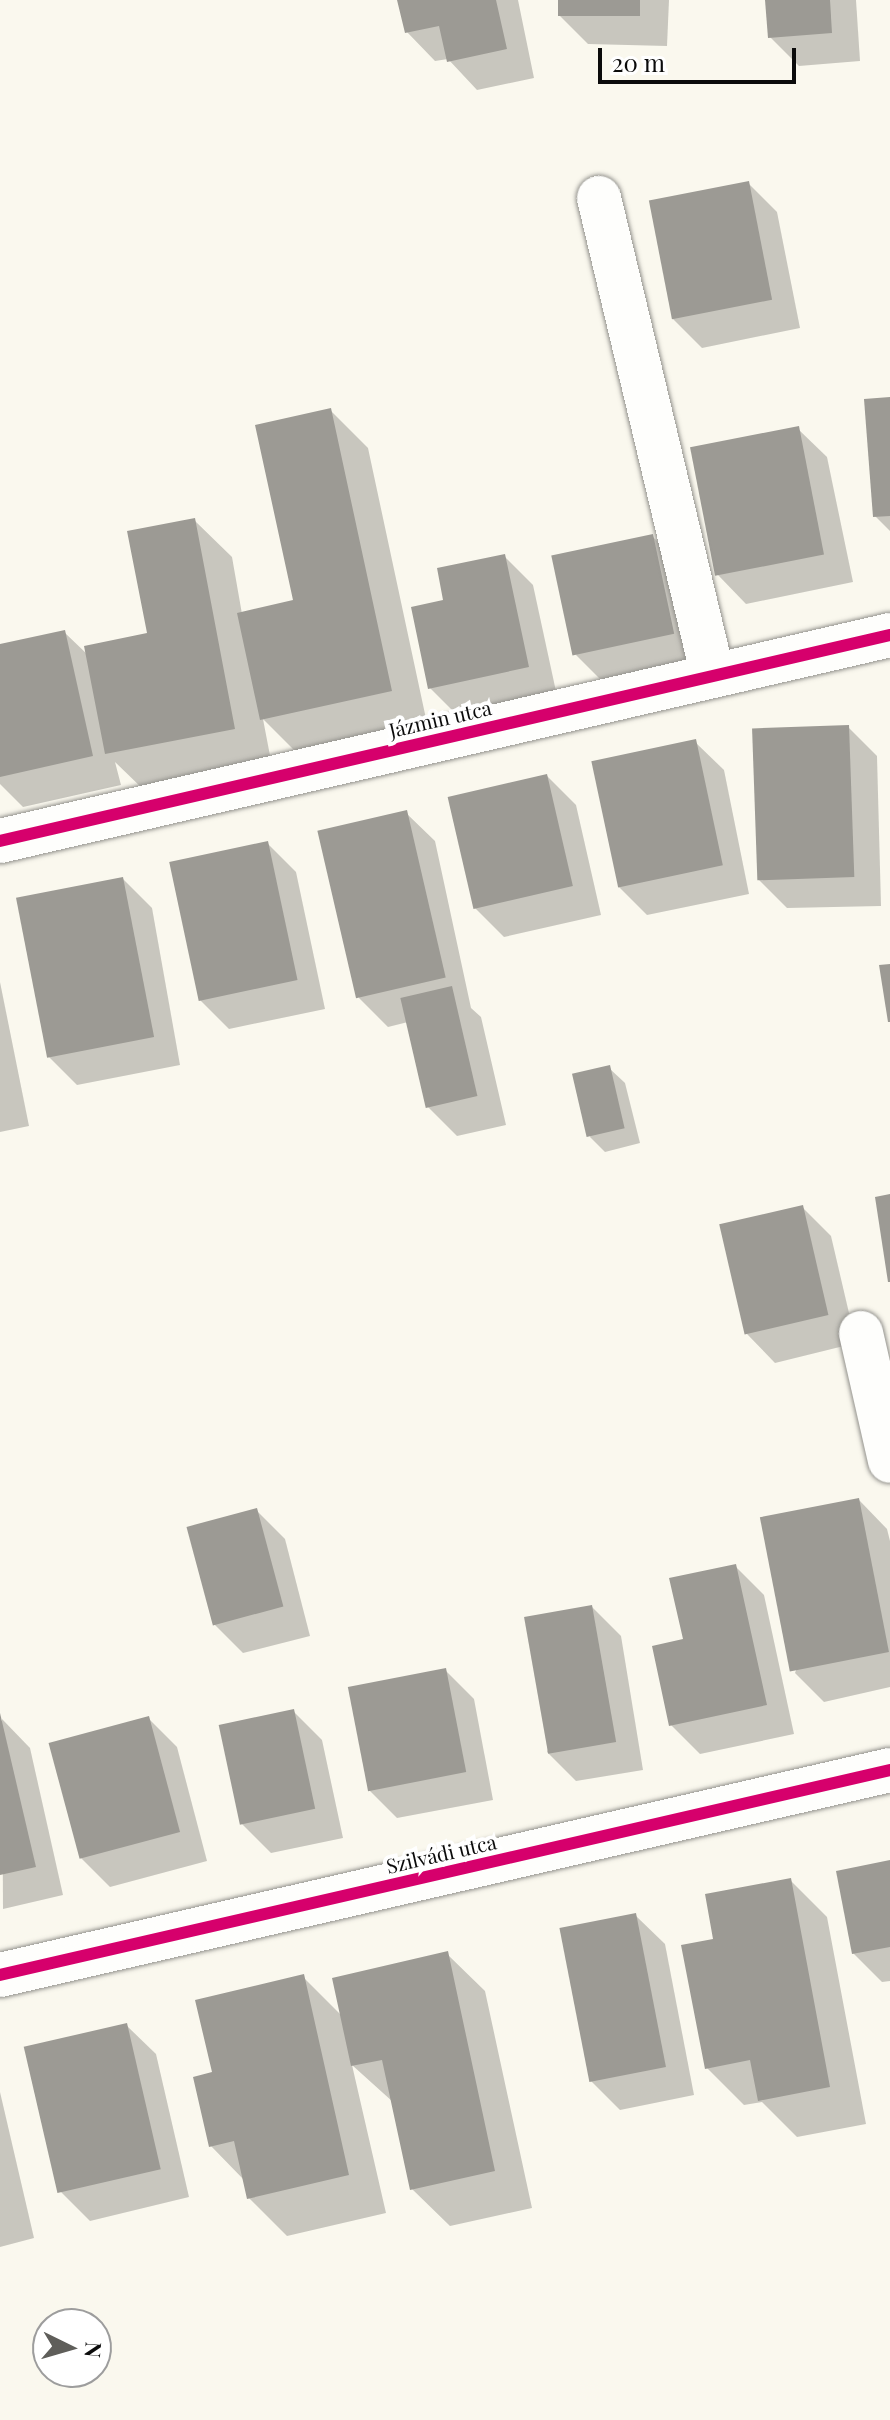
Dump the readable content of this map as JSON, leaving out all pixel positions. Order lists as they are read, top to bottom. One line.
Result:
{"streets":{"street":["Jázmin utca","Szilvádi utca"]},"scale_bar":"20 m","north":"right"}
